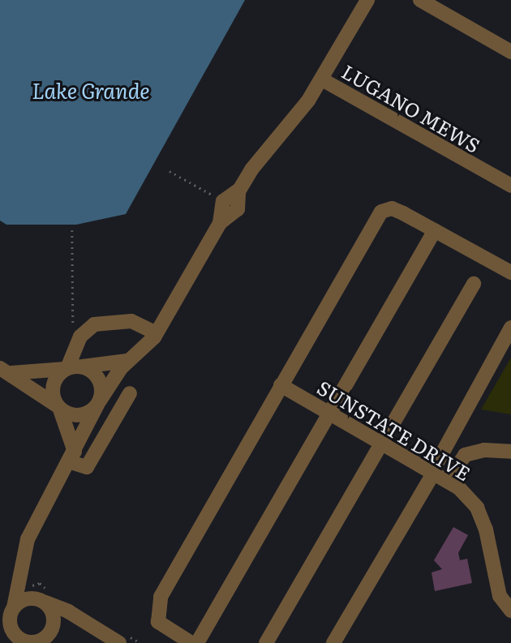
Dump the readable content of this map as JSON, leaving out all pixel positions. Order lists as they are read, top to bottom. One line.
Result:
{"streets":{"street":["LUGANO MEWS","SUNSTATE DRIVE"]},"water":["Lake Grande"]}
